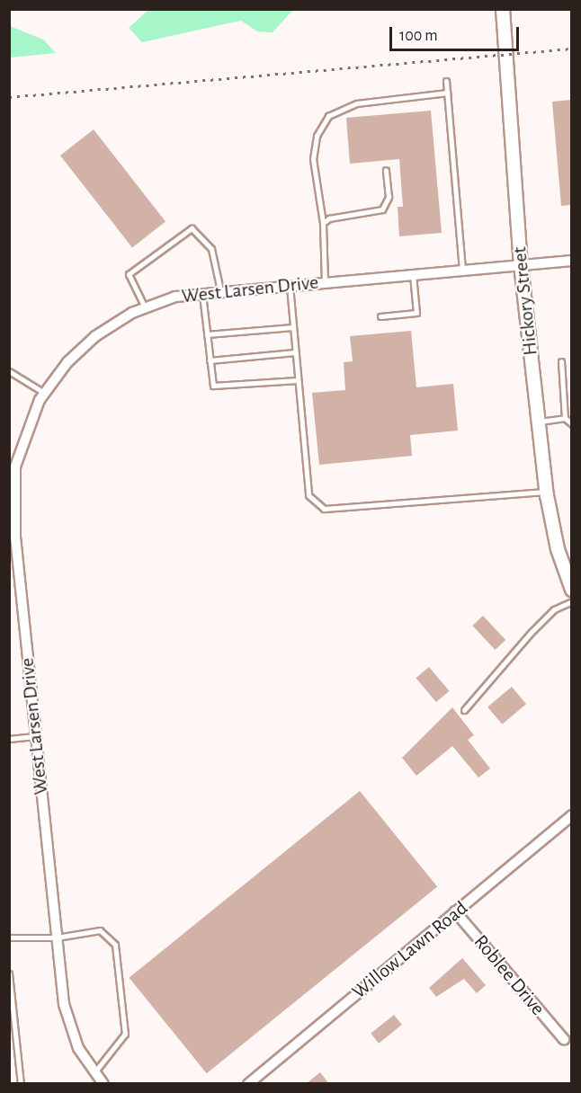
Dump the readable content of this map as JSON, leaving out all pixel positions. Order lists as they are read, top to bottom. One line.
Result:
{"streets":{"street":["West Larsen Drive","Hickory Street","Willow Lawn Road","Roblee Drive"]},"crossings":[["West Larsen Drive","Hickory Street"],["Willow Lawn Road","Roblee Drive"]],"scale_bar":"100 m"}
